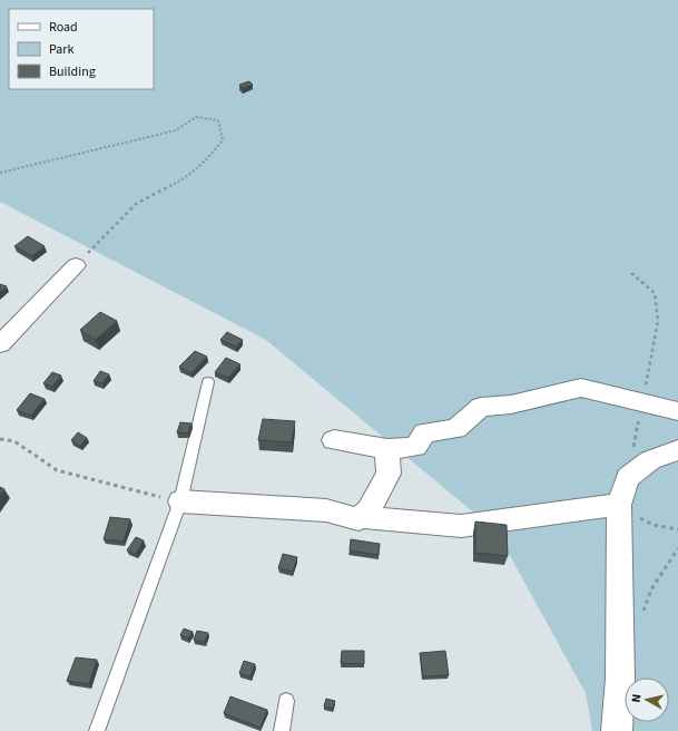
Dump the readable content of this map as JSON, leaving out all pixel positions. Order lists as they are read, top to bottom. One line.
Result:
{"legend":["Road","Park","Building"],"north":"left"}
